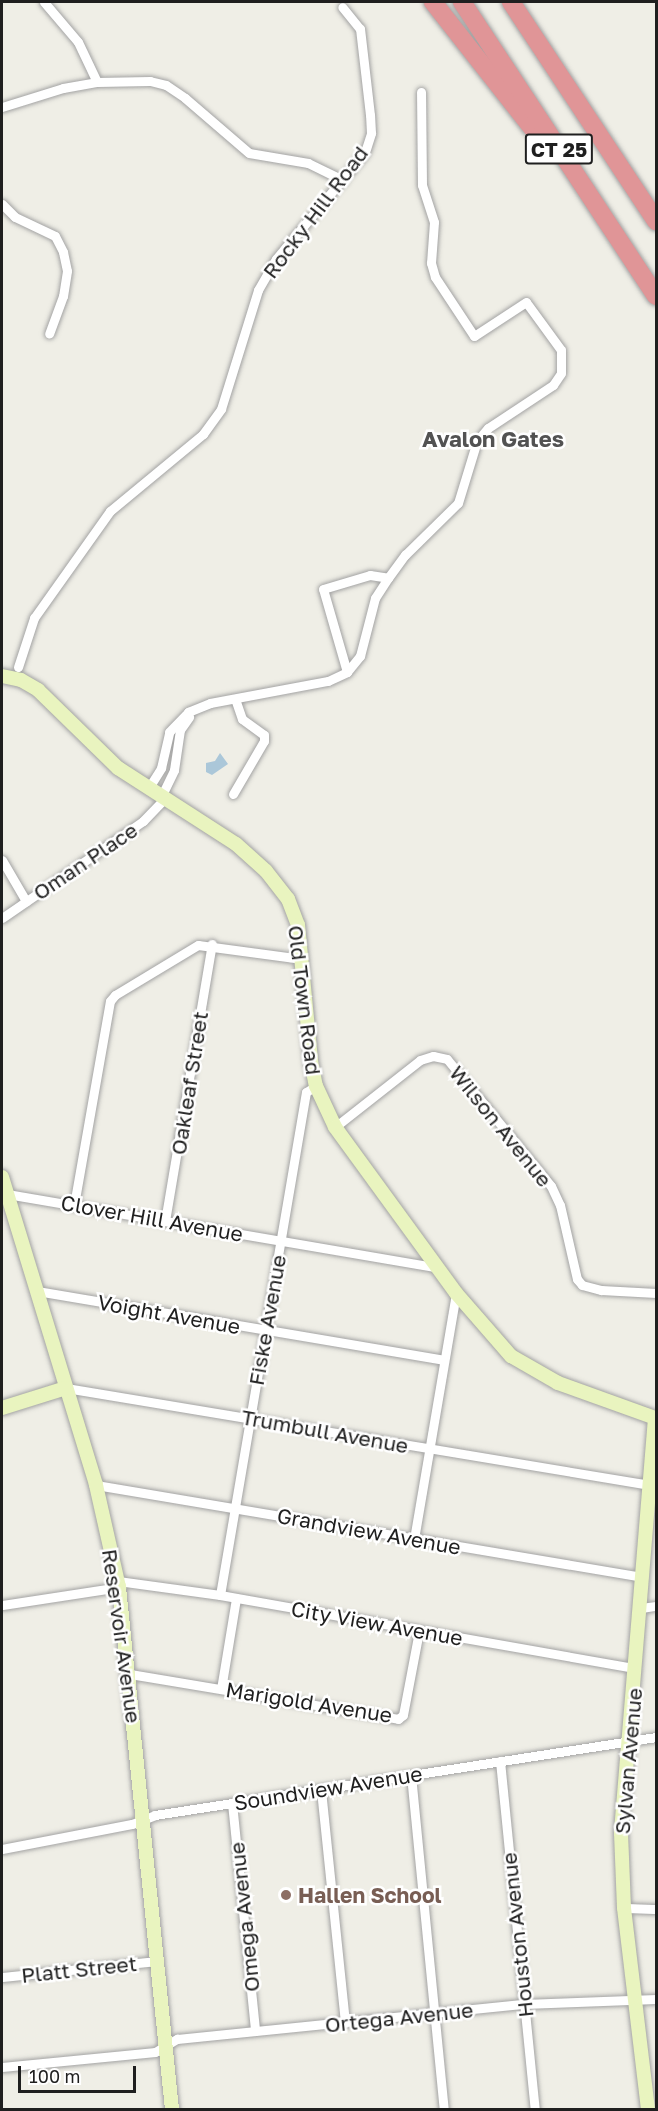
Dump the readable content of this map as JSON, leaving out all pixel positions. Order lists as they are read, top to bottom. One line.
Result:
{"streets":{"highway":["CT 25"],"main road":["Old Town Road","Trumbull Avenue","Reservoir Avenue","Sylvan Avenue"],"street":["Rocky Hill Road","Oman Place","Oakleaf Street","Wilson Avenue","Clover Hill Avenue","Voight Avenue","Fiske Avenue","Grandview Avenue","City View Avenue","Marigold Avenue","Soundview Avenue","Omega Avenue","Houston Avenue","Platt Street","Ortega Avenue"]},"crossings":[["Oman Place","Old Town Road"],["Old Town Road","Wilson Avenue"],["Old Town Road","Clover Hill Avenue"],["Old Town Road","Fiske Avenue"],["Old Town Road","Sylvan Avenue"],["Oakleaf Street","Clover Hill Avenue"],["Clover Hill Avenue","Fiske Avenue"],["Clover Hill Avenue","Reservoir Avenue"],["Voight Avenue","Fiske Avenue"],["Voight Avenue","Reservoir Avenue"],["Fiske Avenue","Trumbull Avenue"],["Fiske Avenue","Grandview Avenue"],["Fiske Avenue","City View Avenue"],["Trumbull Avenue","Reservoir Avenue"],["Trumbull Avenue","Sylvan Avenue"],["Grandview Avenue","Reservoir Avenue"],["Grandview Avenue","Sylvan Avenue"],["City View Avenue","Reservoir Avenue"],["City View Avenue","Marigold Avenue"],["City View Avenue","Sylvan Avenue"],["Reservoir Avenue","Marigold Avenue"],["Reservoir Avenue","Soundview Avenue"],["Reservoir Avenue","Platt Street"],["Reservoir Avenue","Ortega Avenue"],["Sylvan Avenue","Soundview Avenue"],["Sylvan Avenue","Ortega Avenue"],["Soundview Avenue","Omega Avenue"],["Soundview Avenue","Houston Avenue"],["Omega Avenue","Ortega Avenue"],["Houston Avenue","Ortega Avenue"]],"districts":["Avalon Gates"],"places":["Hallen School"],"scale_bar":"100 m"}
